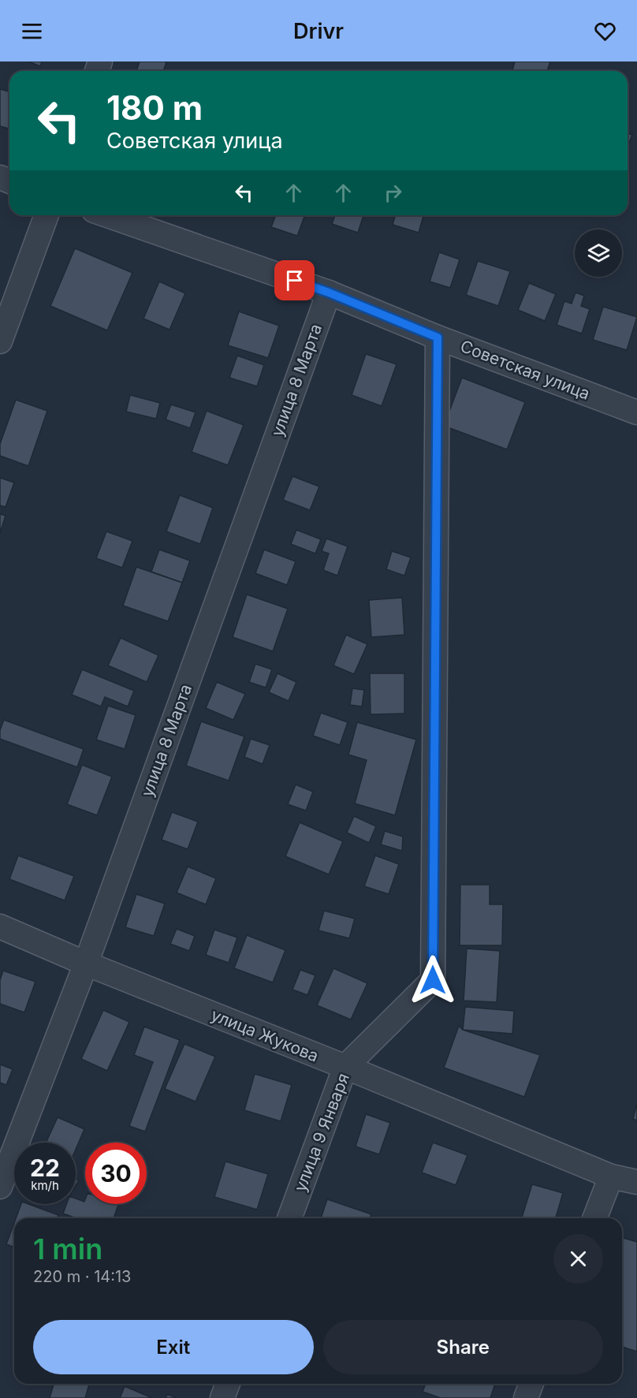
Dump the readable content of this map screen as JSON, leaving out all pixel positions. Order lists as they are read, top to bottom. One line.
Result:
{"streets":{"street":["Советская улица","улица 8 Марта","улица Жукова","улица 9 Января"]},"crossings":[["Советская улица","улица 8 Марта"],["Советская улица","улица 9 Января"],["улица 8 Марта","улица Жукова"],["улица Жукова","улица 9 Января"]],"page":{"header":"Drivr","turn":["180 m","Советская улица"],"speed":"22 km/h","limit":"30","heading":["1 min","220 m · 14:13"],"buttons":["Exit","Share"]}}
